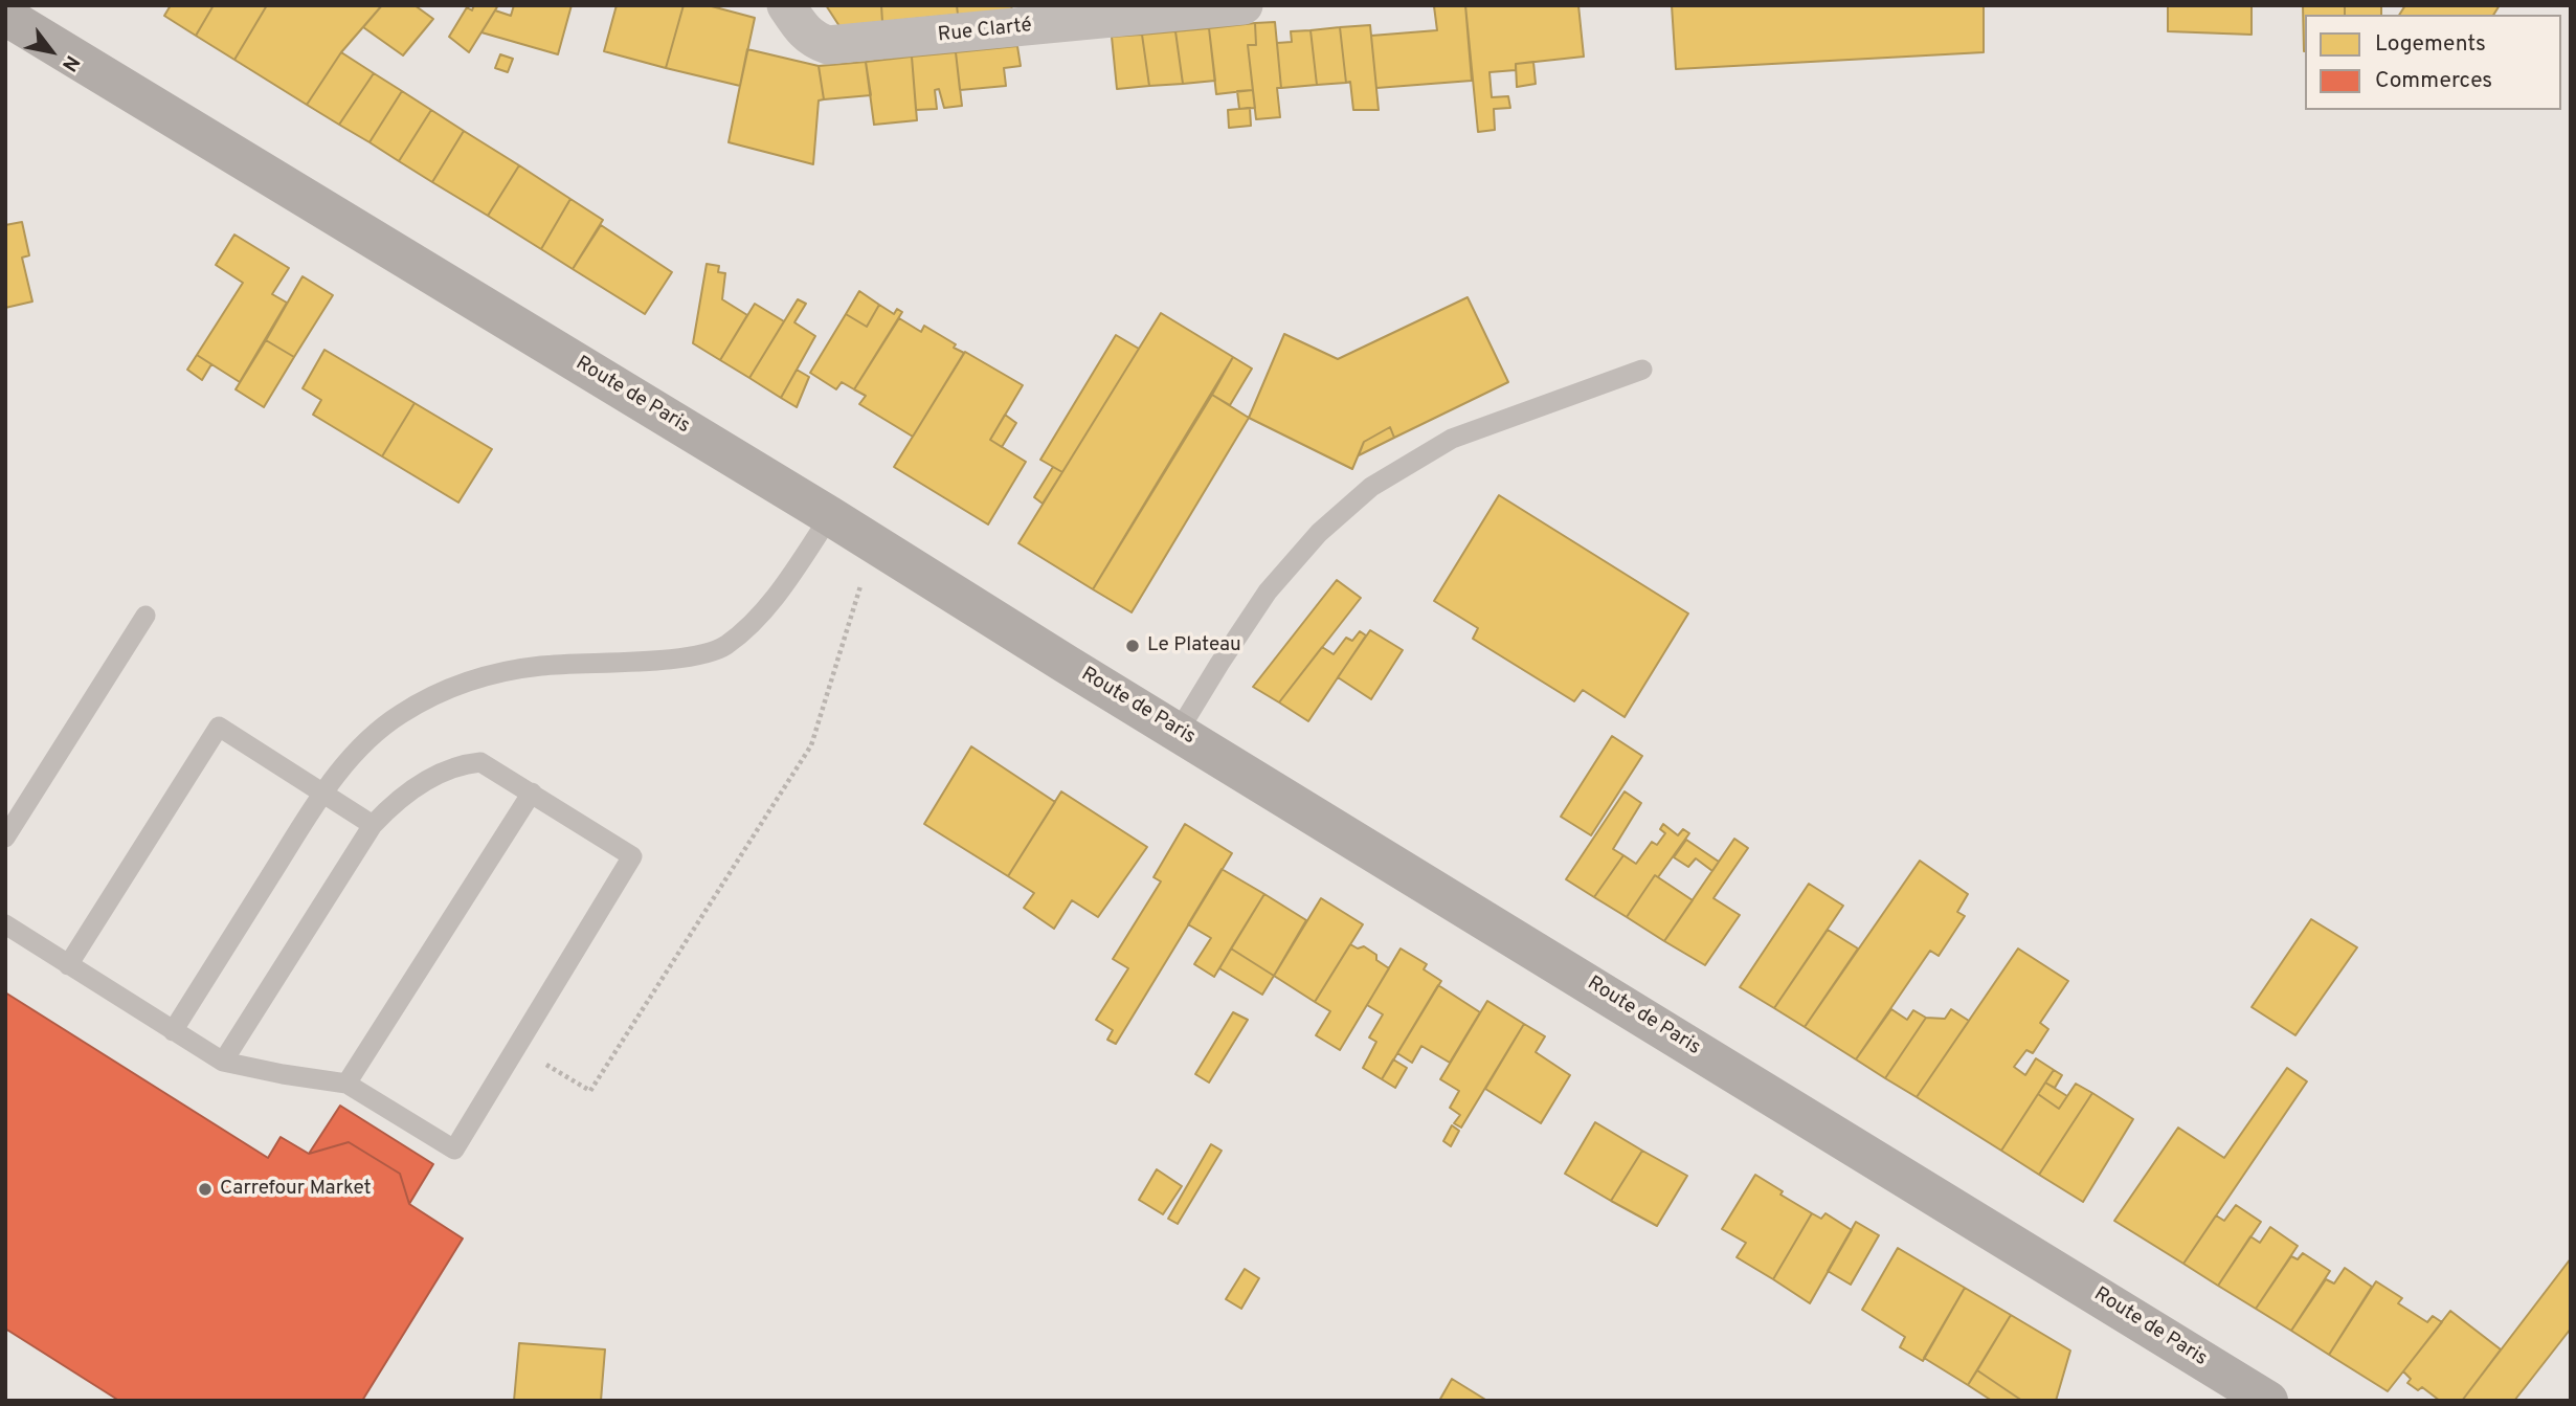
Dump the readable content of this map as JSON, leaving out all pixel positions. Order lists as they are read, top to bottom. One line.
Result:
{"streets":{"main road":["Route de Paris"],"street":["Rue Clarté"]},"places":["Le Plateau","Carrefour Market"],"legend":["Logements","Commerces"],"north":"bottom right"}
